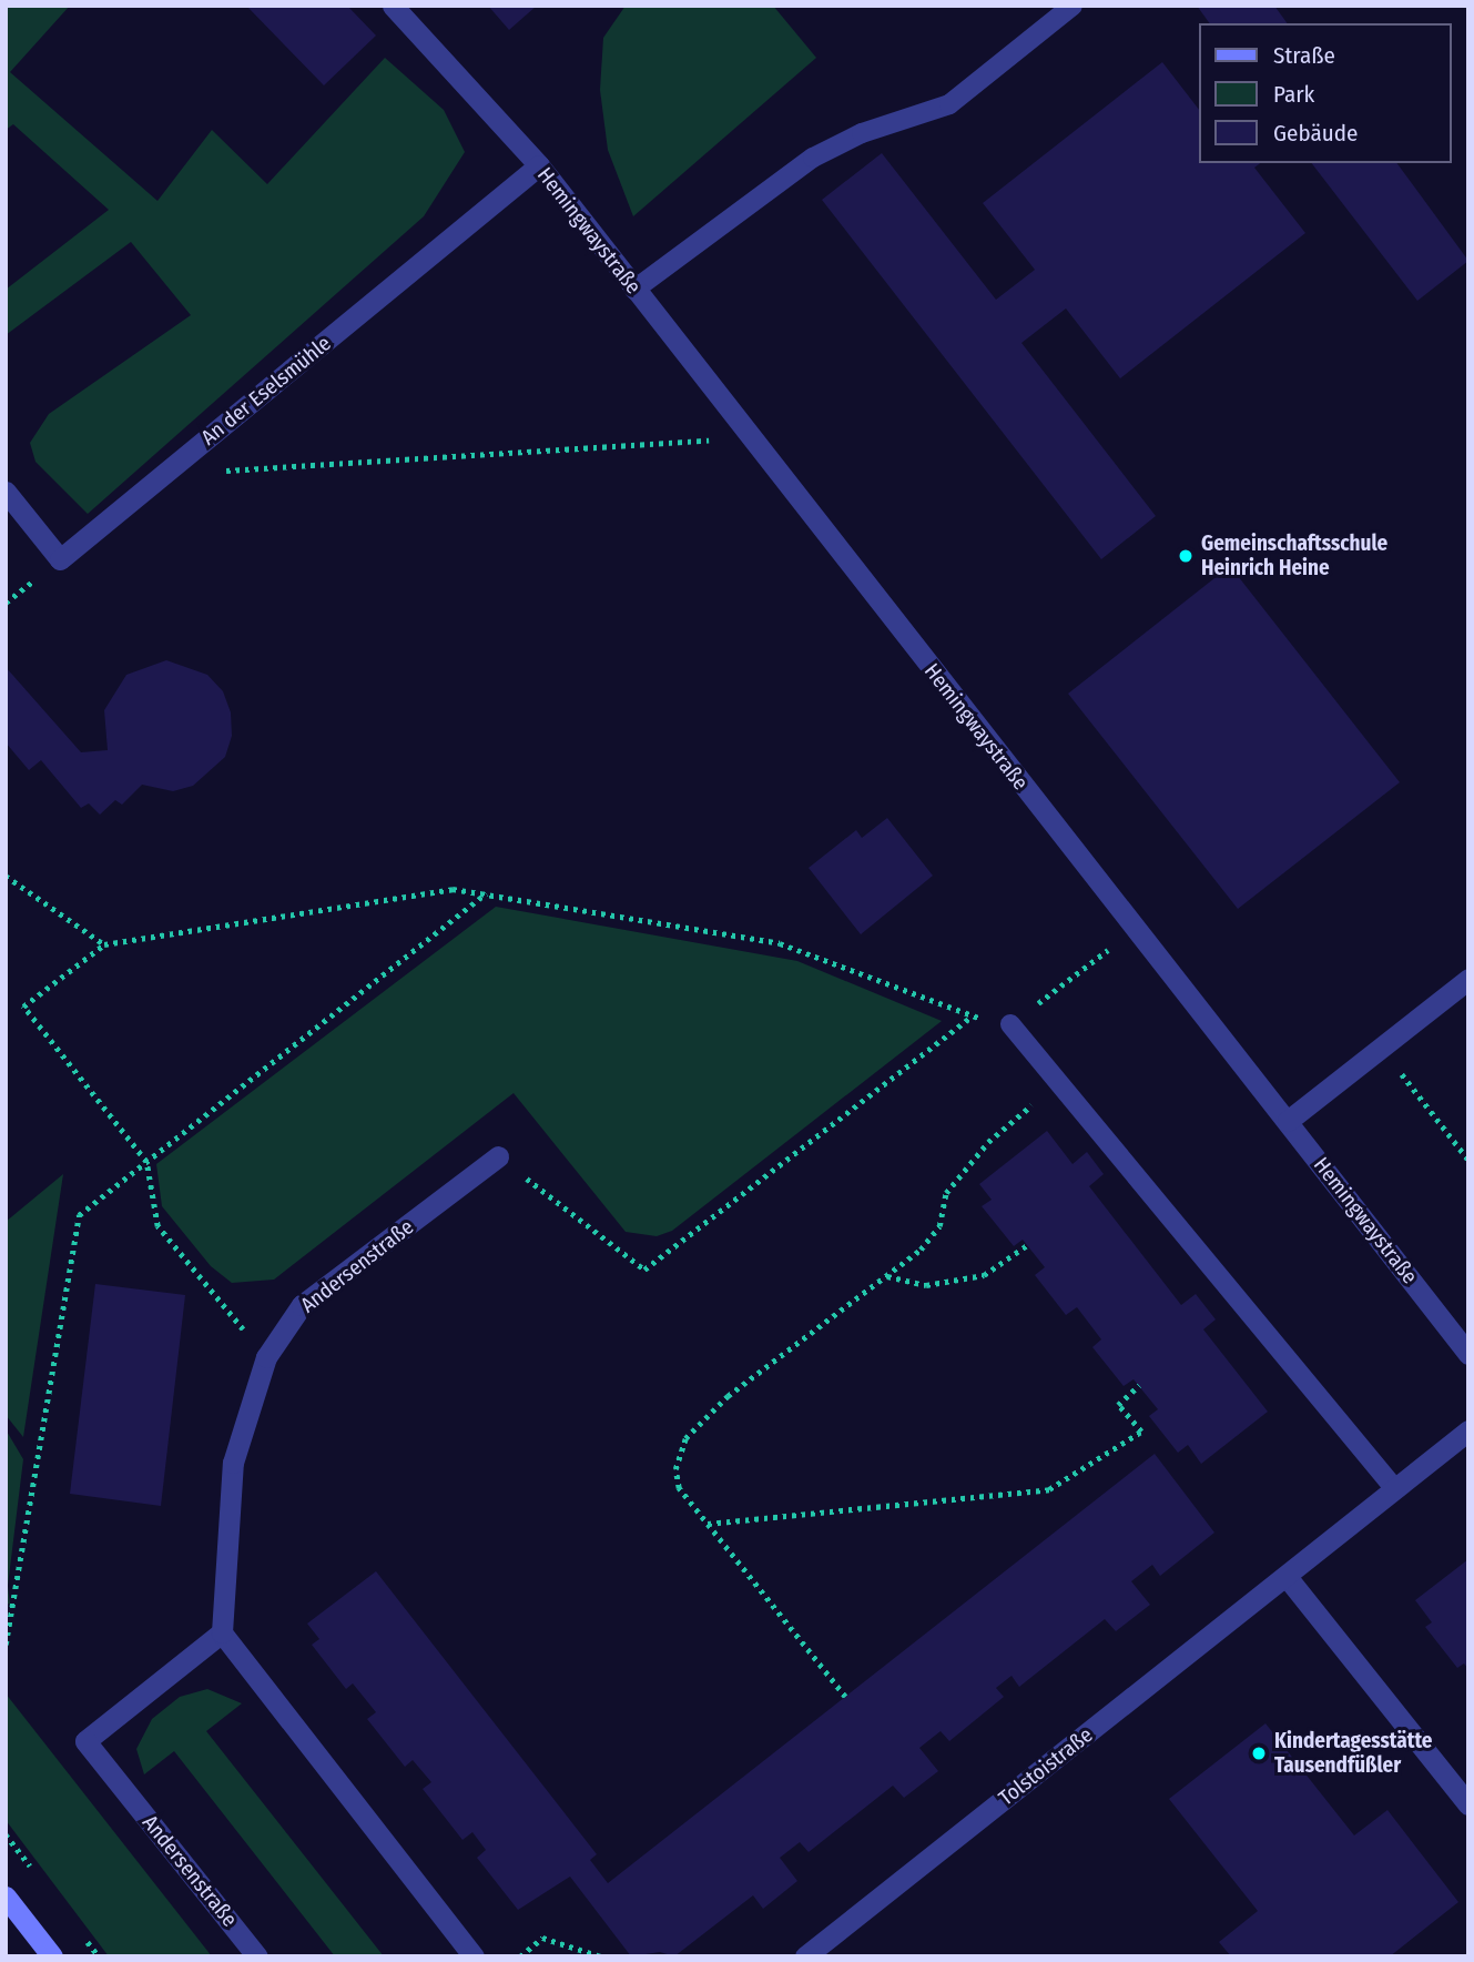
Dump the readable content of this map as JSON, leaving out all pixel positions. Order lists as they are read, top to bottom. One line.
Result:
{"streets":{"street":["Hemingwaystraße","An der Eselsmühle","Andersenstraße","Tolstoistraße"]},"crossings":[["Hemingwaystraße","An der Eselsmühle"]],"places":["Gemeinschaftsschule Heinrich Heine","Kindertagesstätte Tausendfüßler"],"legend":["Straße","Park","Gebäude"]}
